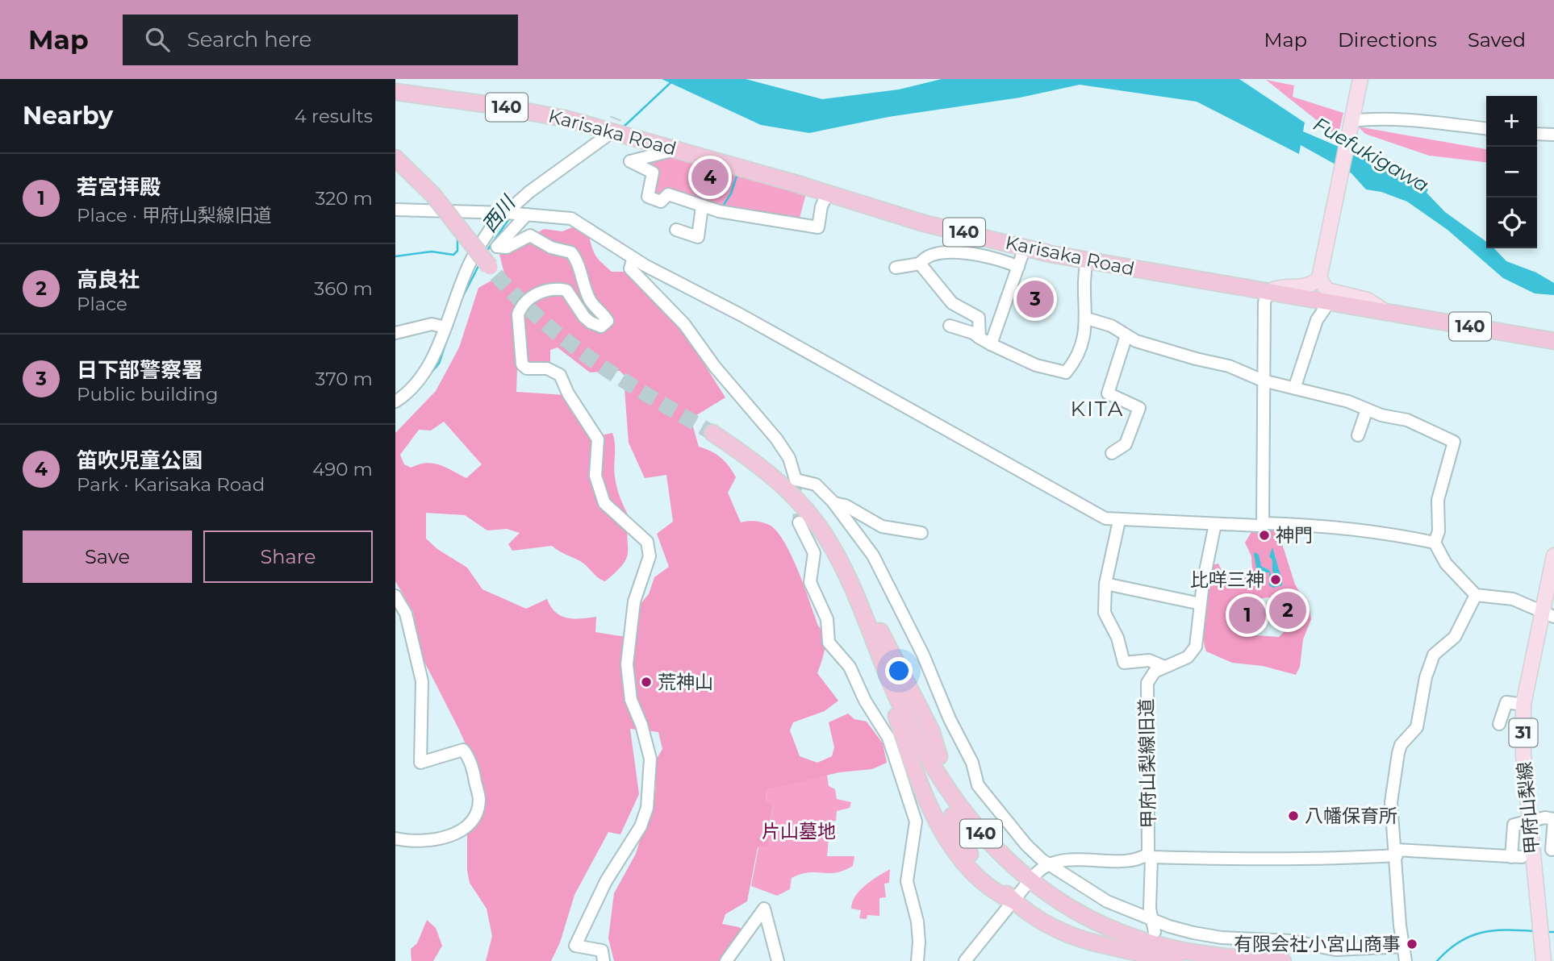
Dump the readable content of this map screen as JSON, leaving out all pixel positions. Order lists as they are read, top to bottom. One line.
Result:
{"streets":{"highway":["140","Karisaka Road"],"main road":["31","甲府山梨線"],"street":["甲府山梨線旧道"]},"districts":["KITA"],"water":["Fuefukigawa","西川"],"parks":["片山墓地"],"places":["神門","比咩三神","荒神山","八幡保育所","有限会社小宮山商事"],"page":{"header":"Map","search":"Search here","nav":["Map","Directions","Saved"],"heading":["Nearby","4 results"],"map_buttons":["+","−"],"list":[{"mark":"1","name":"若宮拝殿","note":"Place · 甲府山梨線旧道","value":"320 m"},{"mark":"2","name":"高良社","note":"Place","value":"360 m"},{"mark":"3","name":"日下部警察署","note":"Public building","value":"370 m"},{"mark":"4","name":"笛吹児童公園","note":"Park · Karisaka Road","value":"490 m"}],"pins":["4","3","2","1"],"buttons":["Save","Share"]}}
